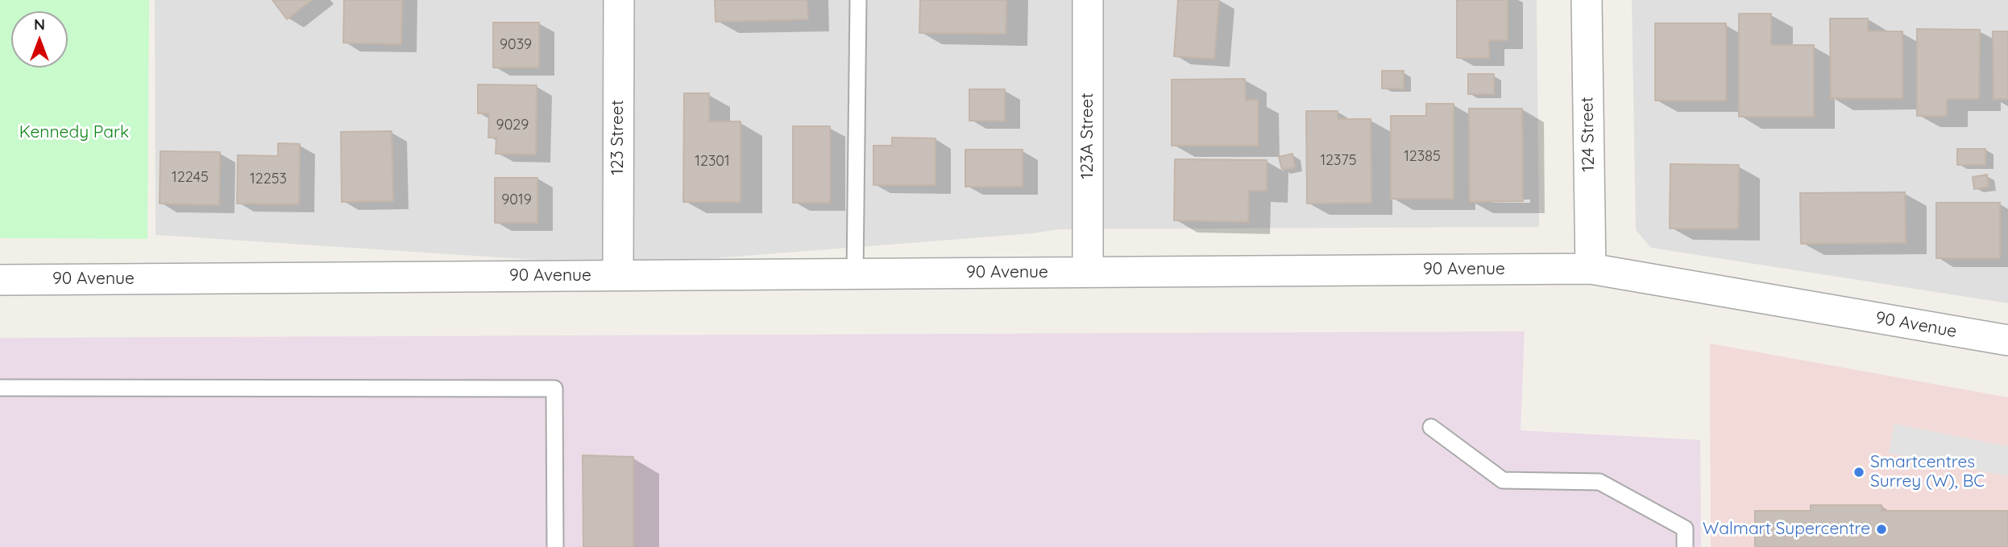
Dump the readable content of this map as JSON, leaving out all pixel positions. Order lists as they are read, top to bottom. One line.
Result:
{"streets":{"street":["124 Street","123A Street","123 Street","90 Avenue"]},"crossings":[["124 Street","90 Avenue"],["123A Street","90 Avenue"],["123 Street","90 Avenue"]],"parks":["Kennedy Park"],"places":["Smartcentres Surrey (W), BC","Walmart Supercentre"],"house_numbers":["9039","9029","12385","12375","12301","12245","12253","9019"],"north":"top"}
